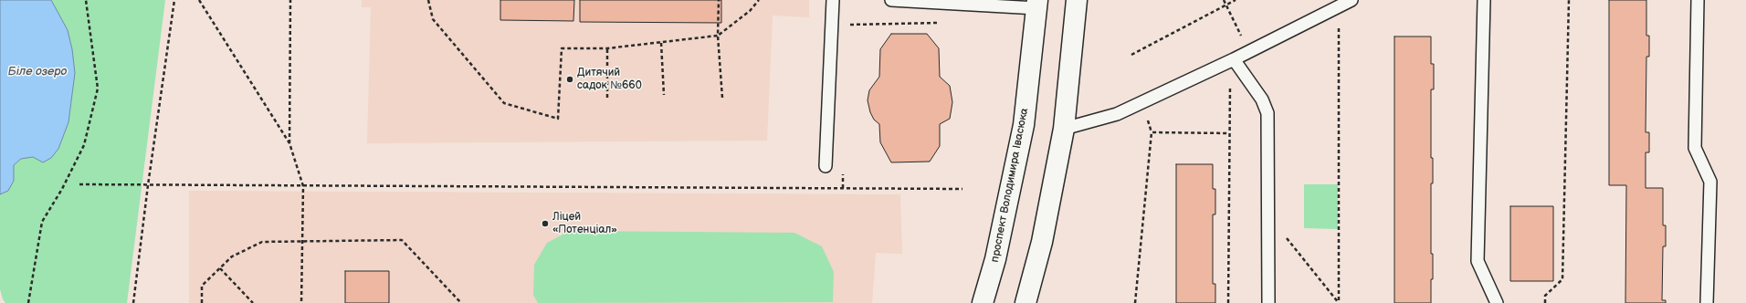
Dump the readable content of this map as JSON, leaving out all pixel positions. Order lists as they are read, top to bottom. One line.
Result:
{"streets":{"main road":["проспект Володимира Івасюка"]},"water":["Біле озеро"],"places":["Дитячий садок №660","Ліцей «Потенціал»"]}
